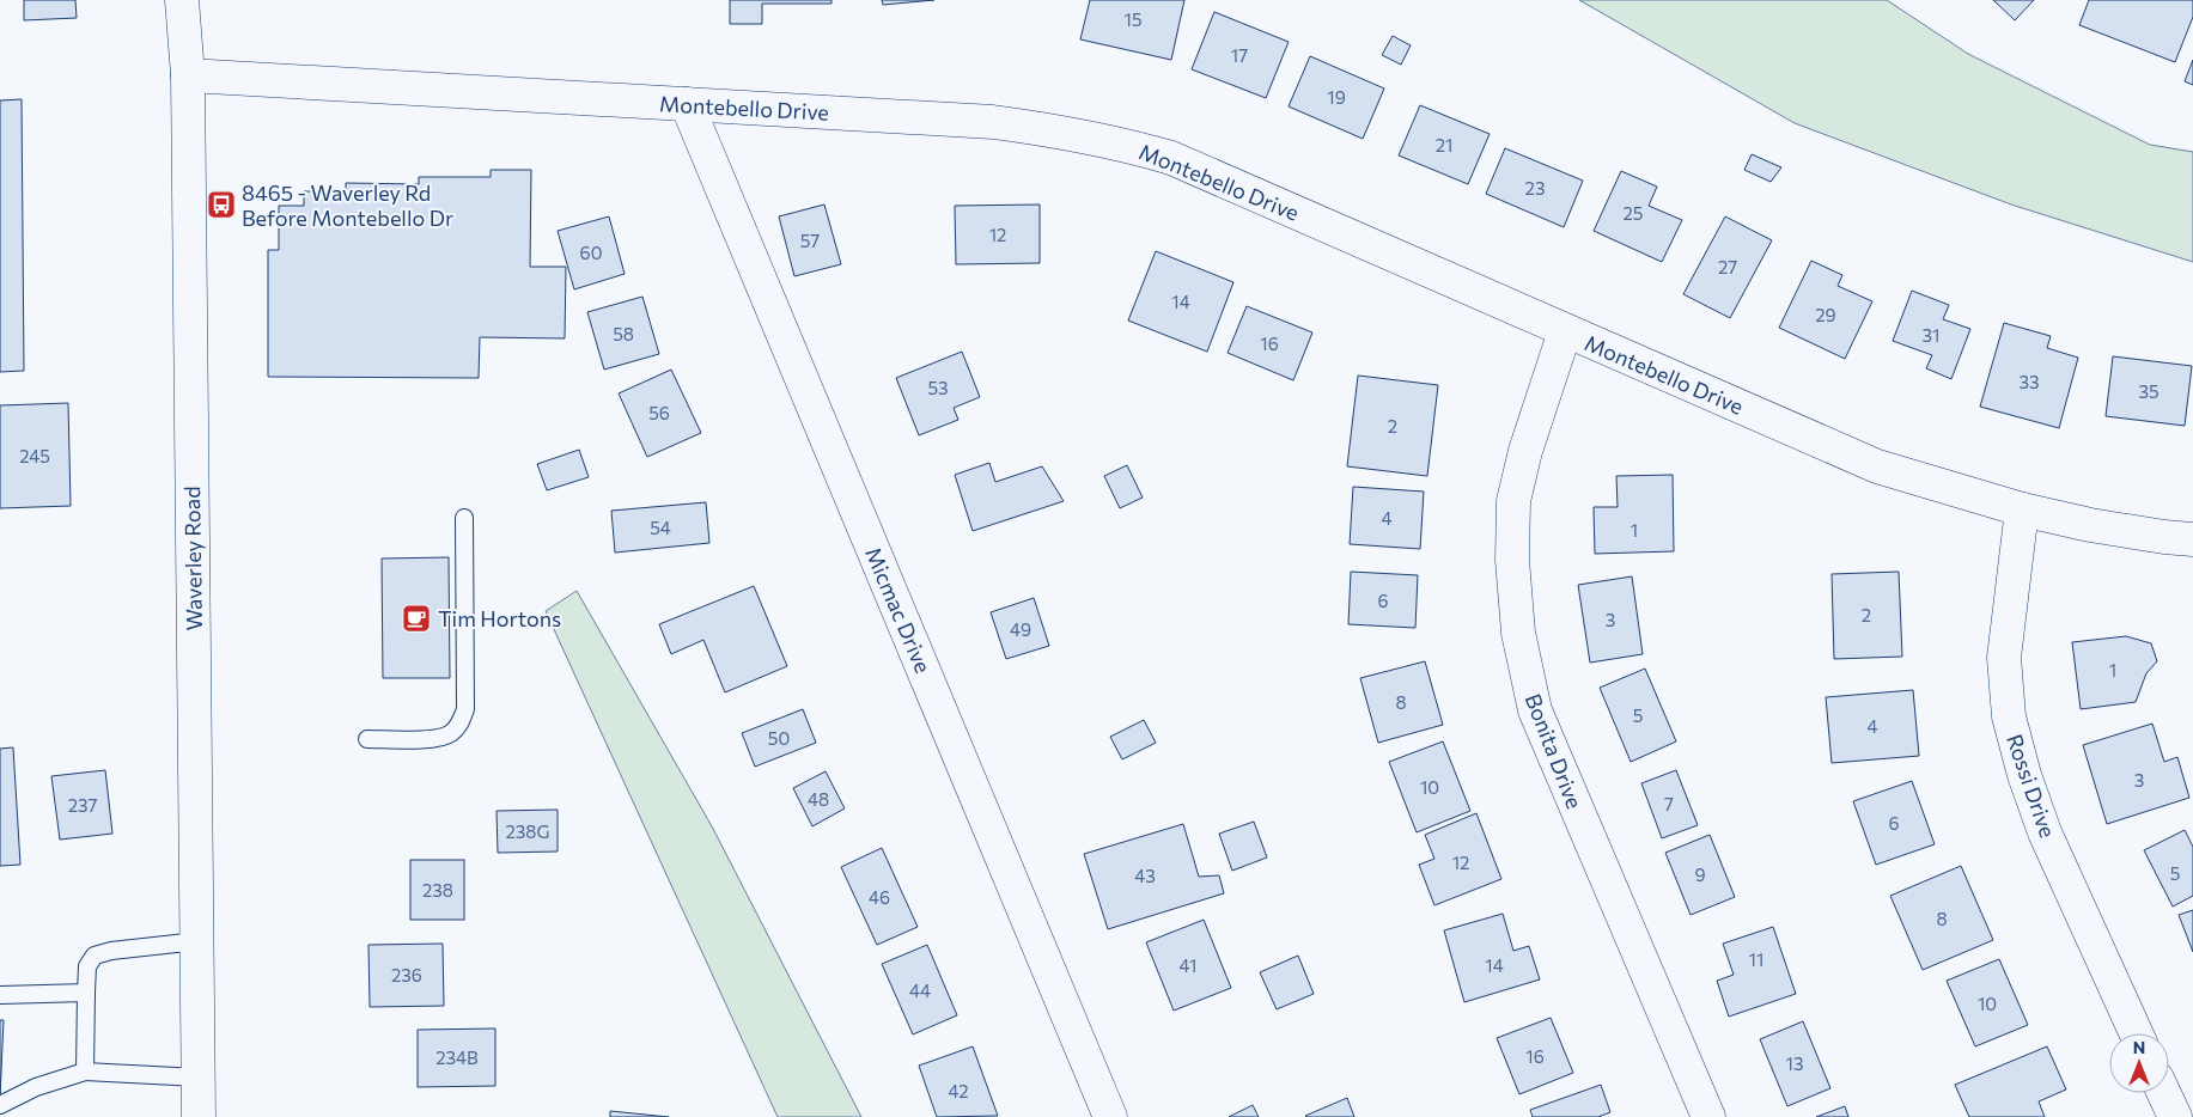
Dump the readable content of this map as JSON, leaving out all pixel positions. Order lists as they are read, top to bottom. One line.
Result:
{"streets":{"street":["Montebello Drive","Waverley Road","Micmac Drive","Bonita Drive","Rossi Drive"]},"crossings":[["Montebello Drive","Waverley Road"],["Montebello Drive","Micmac Drive"],["Montebello Drive","Bonita Drive"],["Montebello Drive","Rossi Drive"]],"places":{"bus stop":["8465 - Waverley Rd Before Montebello Dr"],"cafe":["Tim Hortons"]},"house_numbers":["15","17","19","21","23","25","12","57","60","27","14","29","58","31","16","33","53","35","56","2","245","4","54","1","6","2","3","49","1","8","5","4","50","3","10","48","7","237","6","238G","12","5","9","43","238","46","8","11","41","14","236","44","10","16","234B","13","42"],"north":"top"}
